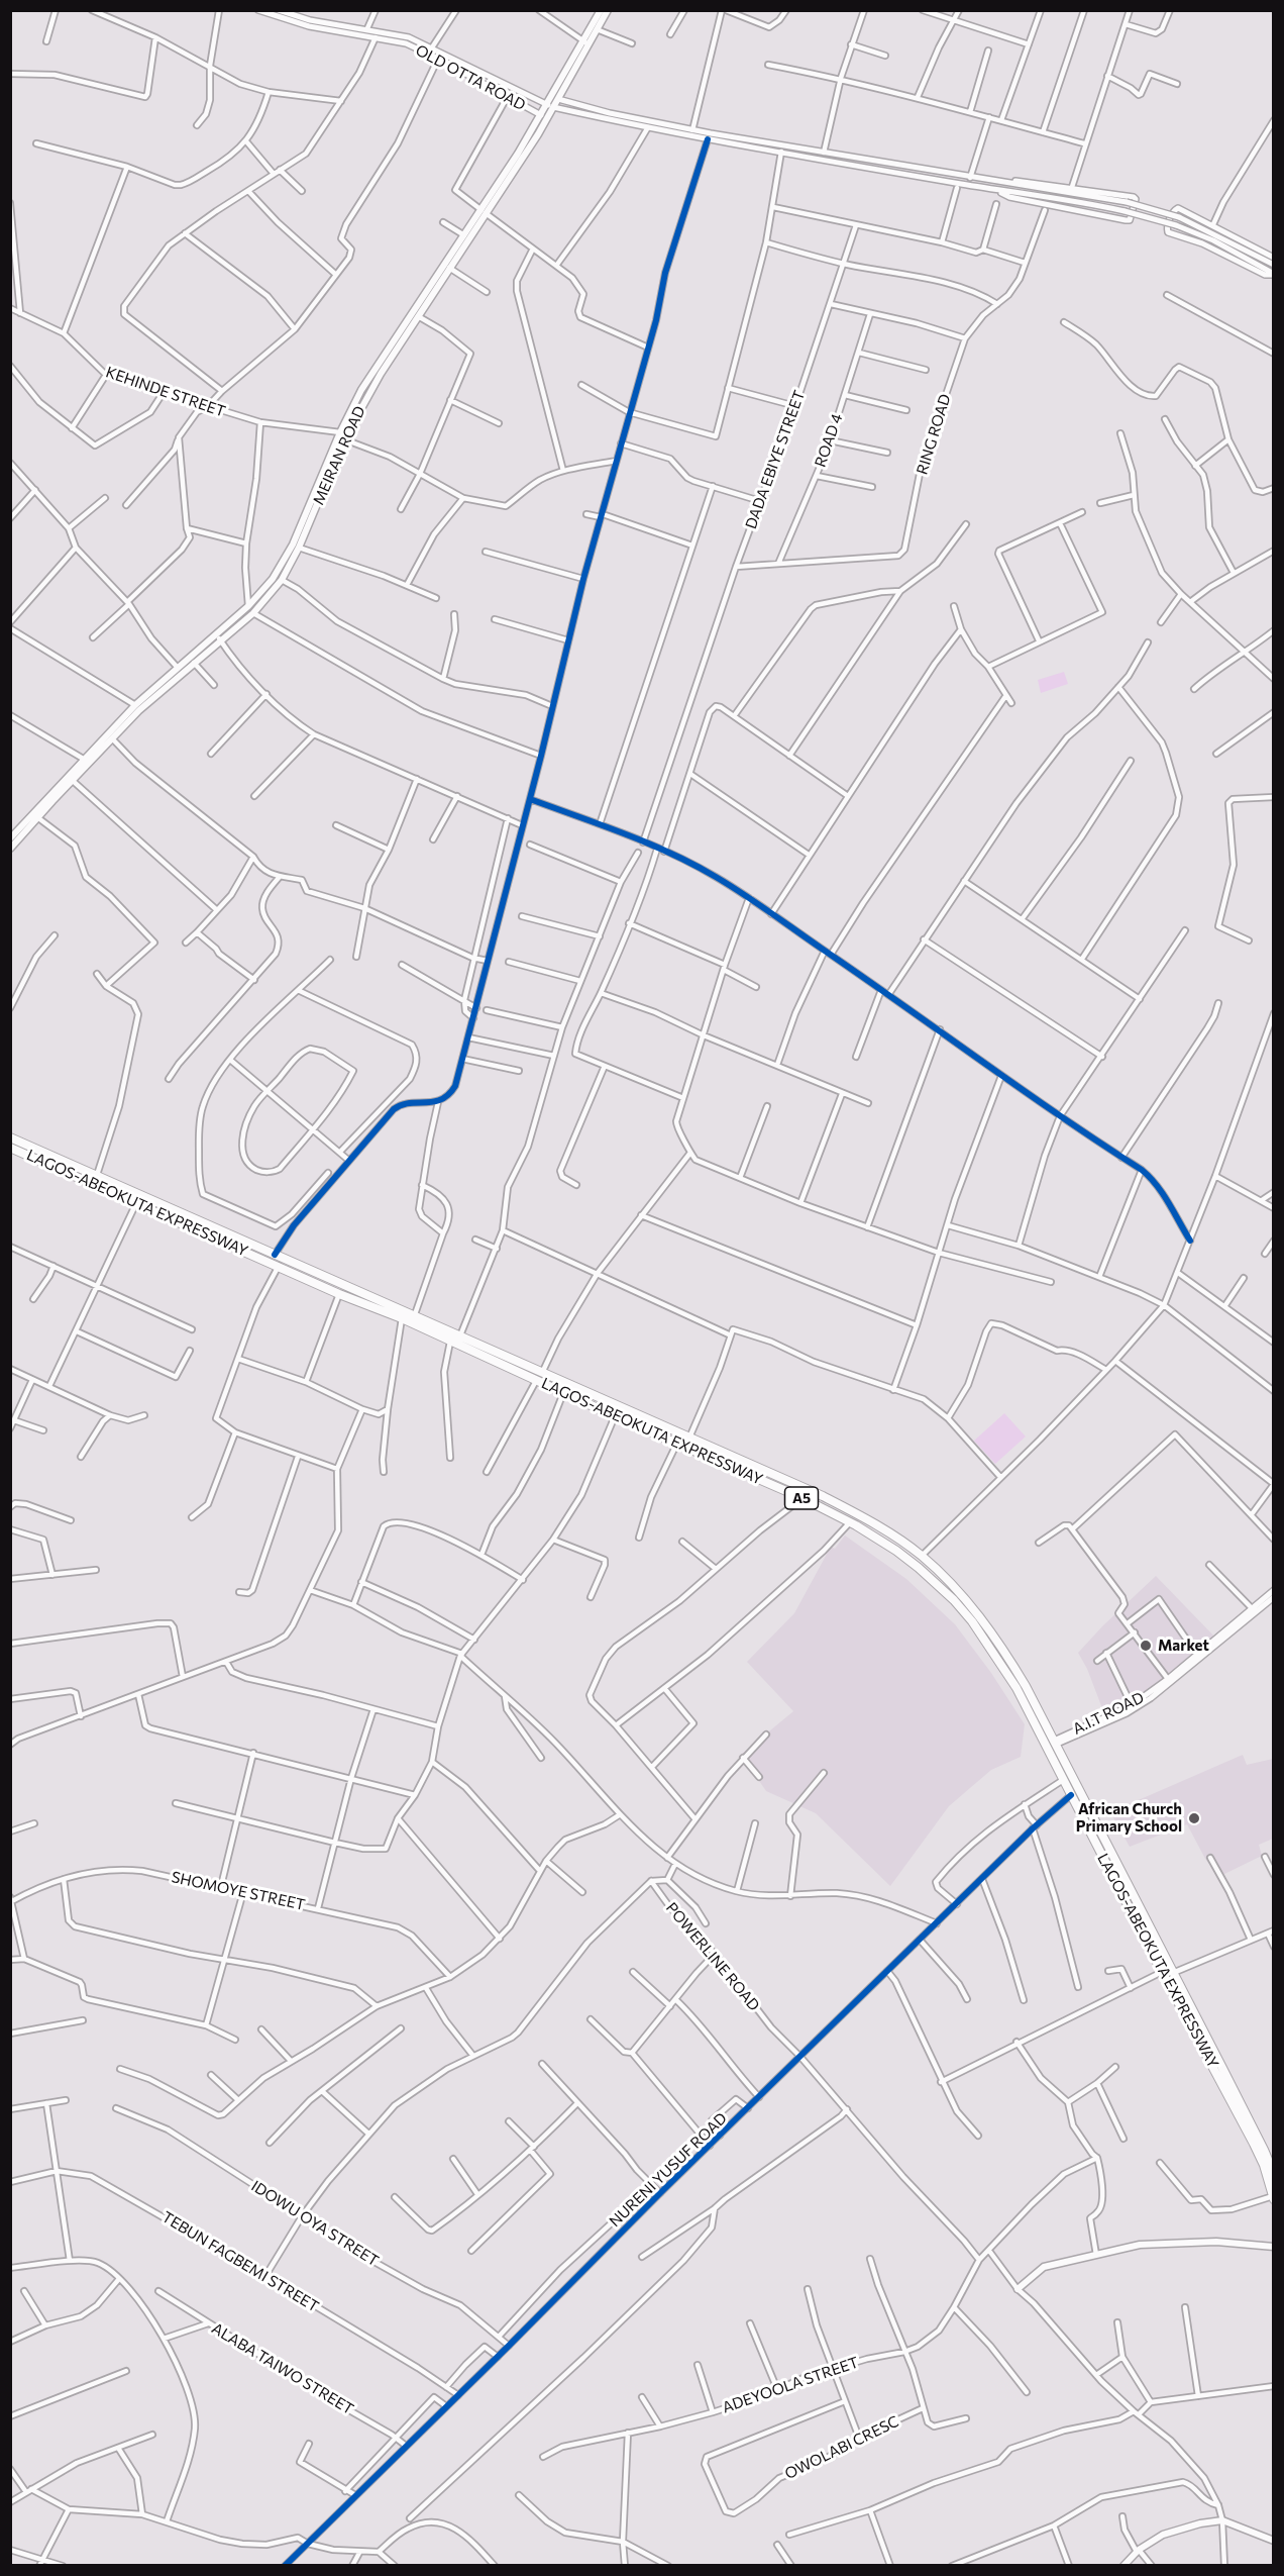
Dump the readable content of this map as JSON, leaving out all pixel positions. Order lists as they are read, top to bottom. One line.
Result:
{"streets":{"highway":["LAGOS-ABEOKUTA EXPRESSWAY","A5"],"main road":["MEIRAN ROAD"],"street":["OLD OTTA ROAD","KEHINDE STREET","RING ROAD","ROAD 4","DADA EBIYE STREET","A.I.T ROAD","SHOMOYE STREET","POWERLINE ROAD","NURENI YUSUF ROAD","IDOWU OYA STREET","TEBUN FAGBEMI STREET","ALABA TAIWO STREET","ADEYOOLA STREET","OWOLABI CRESC"]},"crossings":[["OLD OTTA ROAD","MEIRAN ROAD"],["KEHINDE STREET","MEIRAN ROAD"],["RING ROAD","ROAD 4"],["RING ROAD","DADA EBIYE STREET"],["LAGOS-ABEOKUTA EXPRESSWAY","A.I.T ROAD"],["LAGOS-ABEOKUTA EXPRESSWAY","NURENI YUSUF ROAD"],["POWERLINE ROAD","NURENI YUSUF ROAD"],["POWERLINE ROAD","ADEYOOLA STREET"],["NURENI YUSUF ROAD","IDOWU OYA STREET"],["NURENI YUSUF ROAD","TEBUN FAGBEMI STREET"],["NURENI YUSUF ROAD","ALABA TAIWO STREET"]],"places":["Market","African Church Primary School"]}
